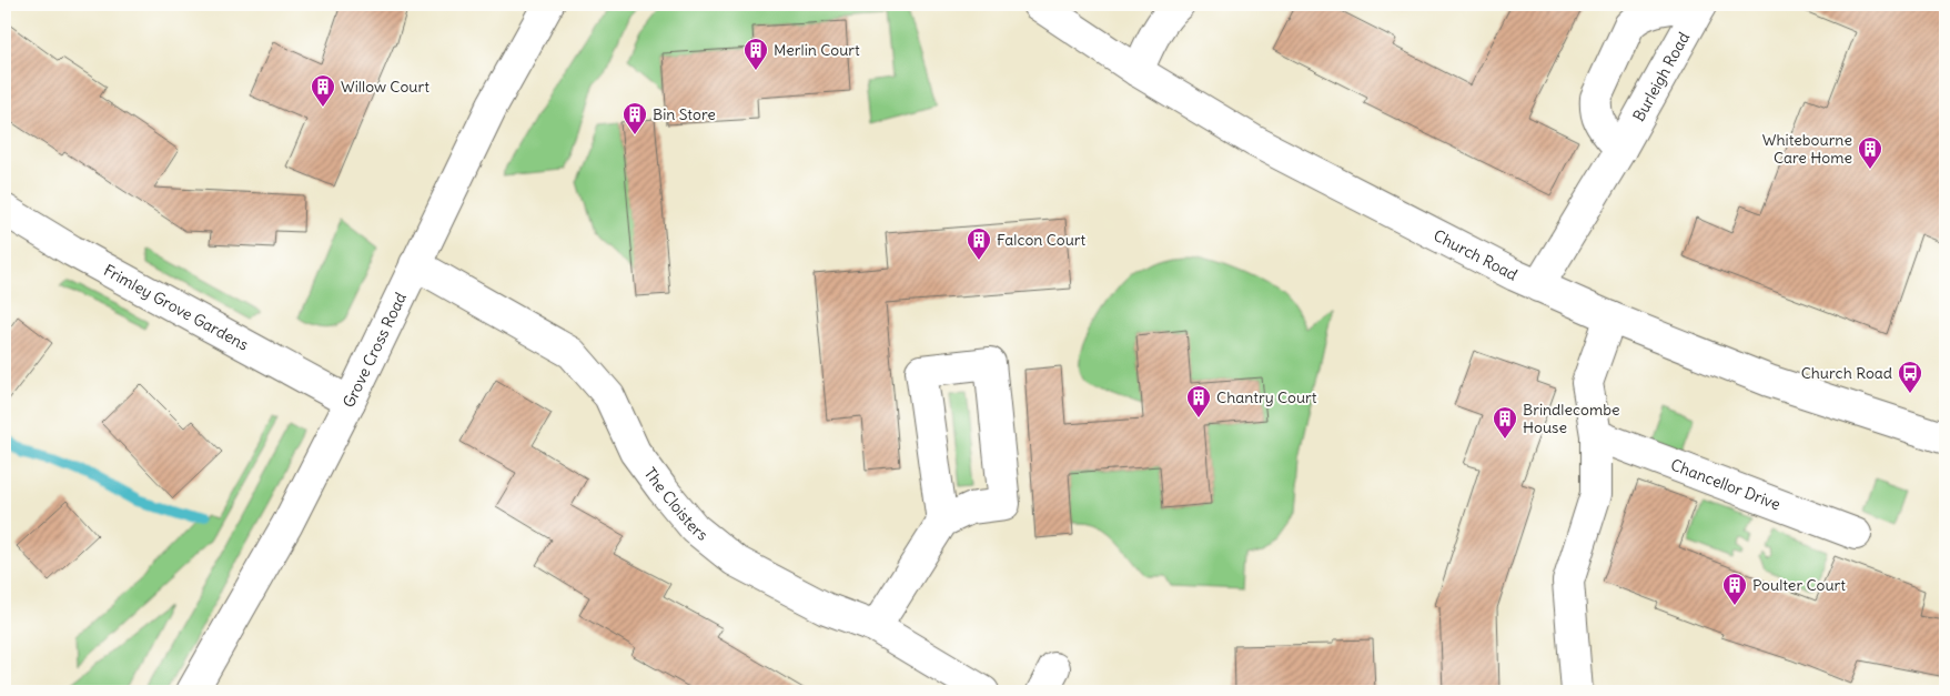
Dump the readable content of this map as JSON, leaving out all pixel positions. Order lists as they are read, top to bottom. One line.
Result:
{"streets":{"street":["Burleigh Road","Church Road","Frimley Grove Gardens","Grove Cross Road","Chancellor Drive","The Cloisters"]},"crossings":[["Burleigh Road","Church Road"],["Frimley Grove Gardens","Grove Cross Road"],["Grove Cross Road","The Cloisters"]],"places":{"building":["Merlin Court","Willow Court","Bin Store","Whitebourne Care Home","Falcon Court","Chantry Court","Brindlecombe House","Poulter Court"],"bus stop":["Church Road"]}}
